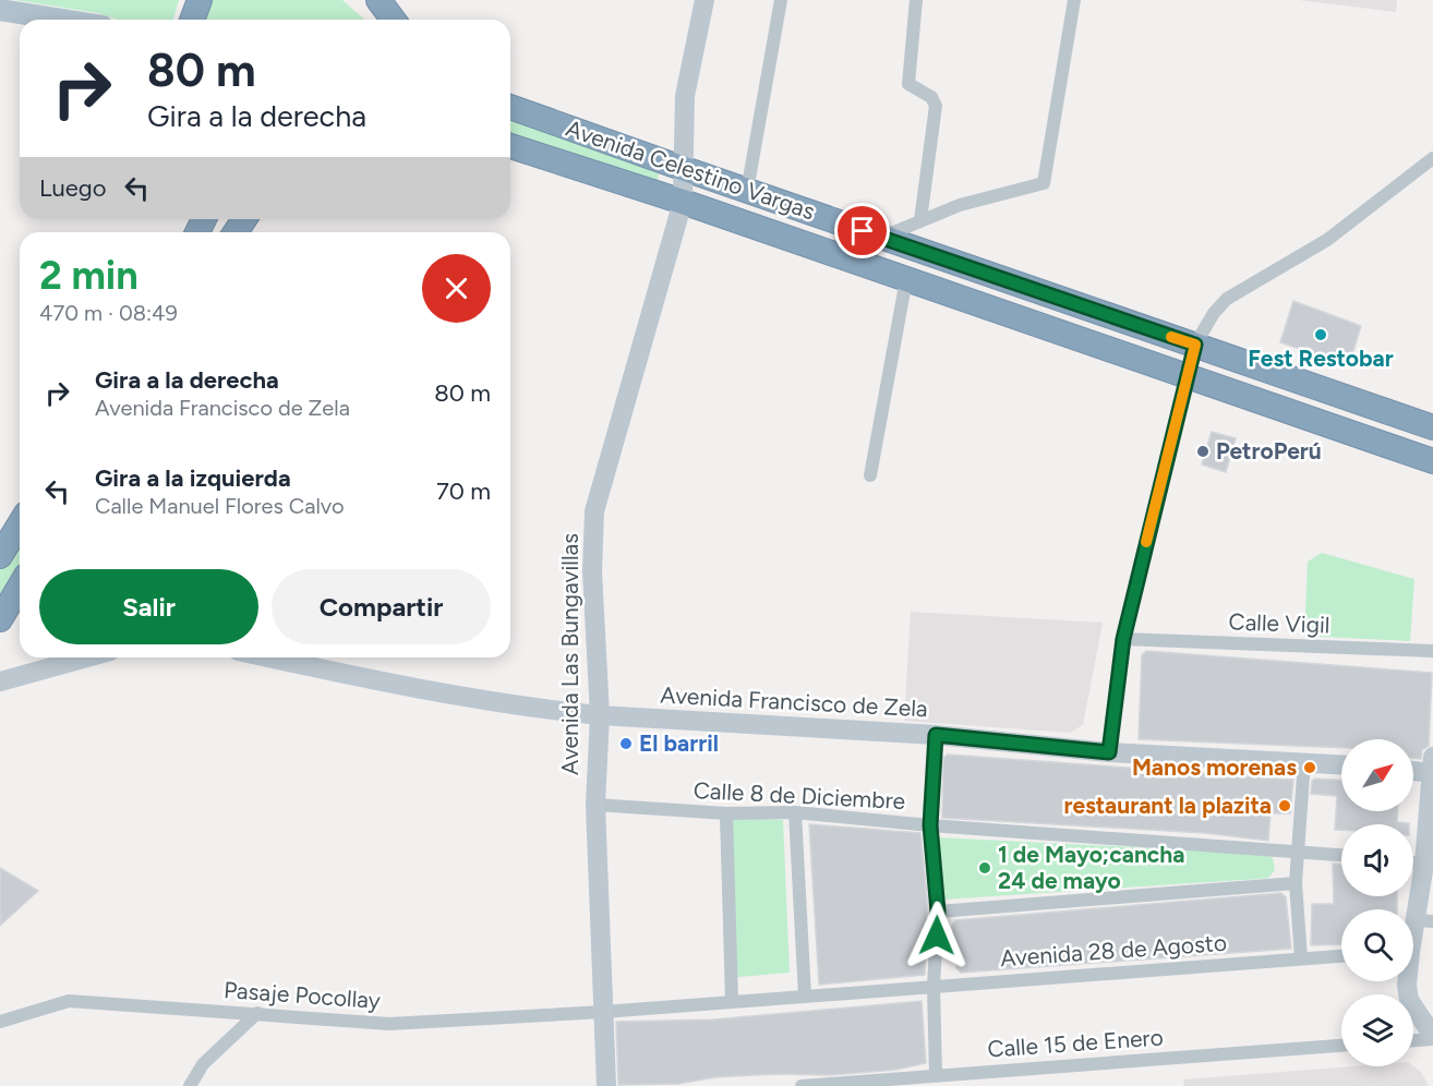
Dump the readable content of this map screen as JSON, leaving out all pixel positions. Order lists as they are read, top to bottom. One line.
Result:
{"streets":{"highway":["Avenida Celestino Vargas"],"street":["Calle Vigil","Avenida Las Bungavillas","Avenida Francisco de Zela","Calle 8 de Diciembre","Avenida 28 de Agosto","Pasaje Pocollay","Calle 15 de Enero"]},"crossings":[["Avenida Celestino Vargas","Avenida Las Bungavillas"],["Avenida Las Bungavillas","Avenida Francisco de Zela"],["Avenida Las Bungavillas","Calle 8 de Diciembre"],["Avenida Las Bungavillas","Avenida 28 de Agosto"],["Avenida Las Bungavillas","Pasaje Pocollay"],["Avenida 28 de Agosto","Pasaje Pocollay"]],"places":["Fest Restobar","PetroPerú","El barril","Manos morenas","restaurant la plazita","1 de Mayo;cancha 24 de mayo"],"north":"top right","page":{"turn":["80 m","Gira a la derecha"],"then":"Luego","heading":["2 min","470 m · 08:49"],"list":[{"name":"Gira a la derecha","note":"Avenida Francisco de Zela","value":"80 m"},{"name":"Gira a la izquierda","note":"Calle Manuel Flores Calvo","value":"70 m"}],"buttons":["Salir","Compartir"]}}
